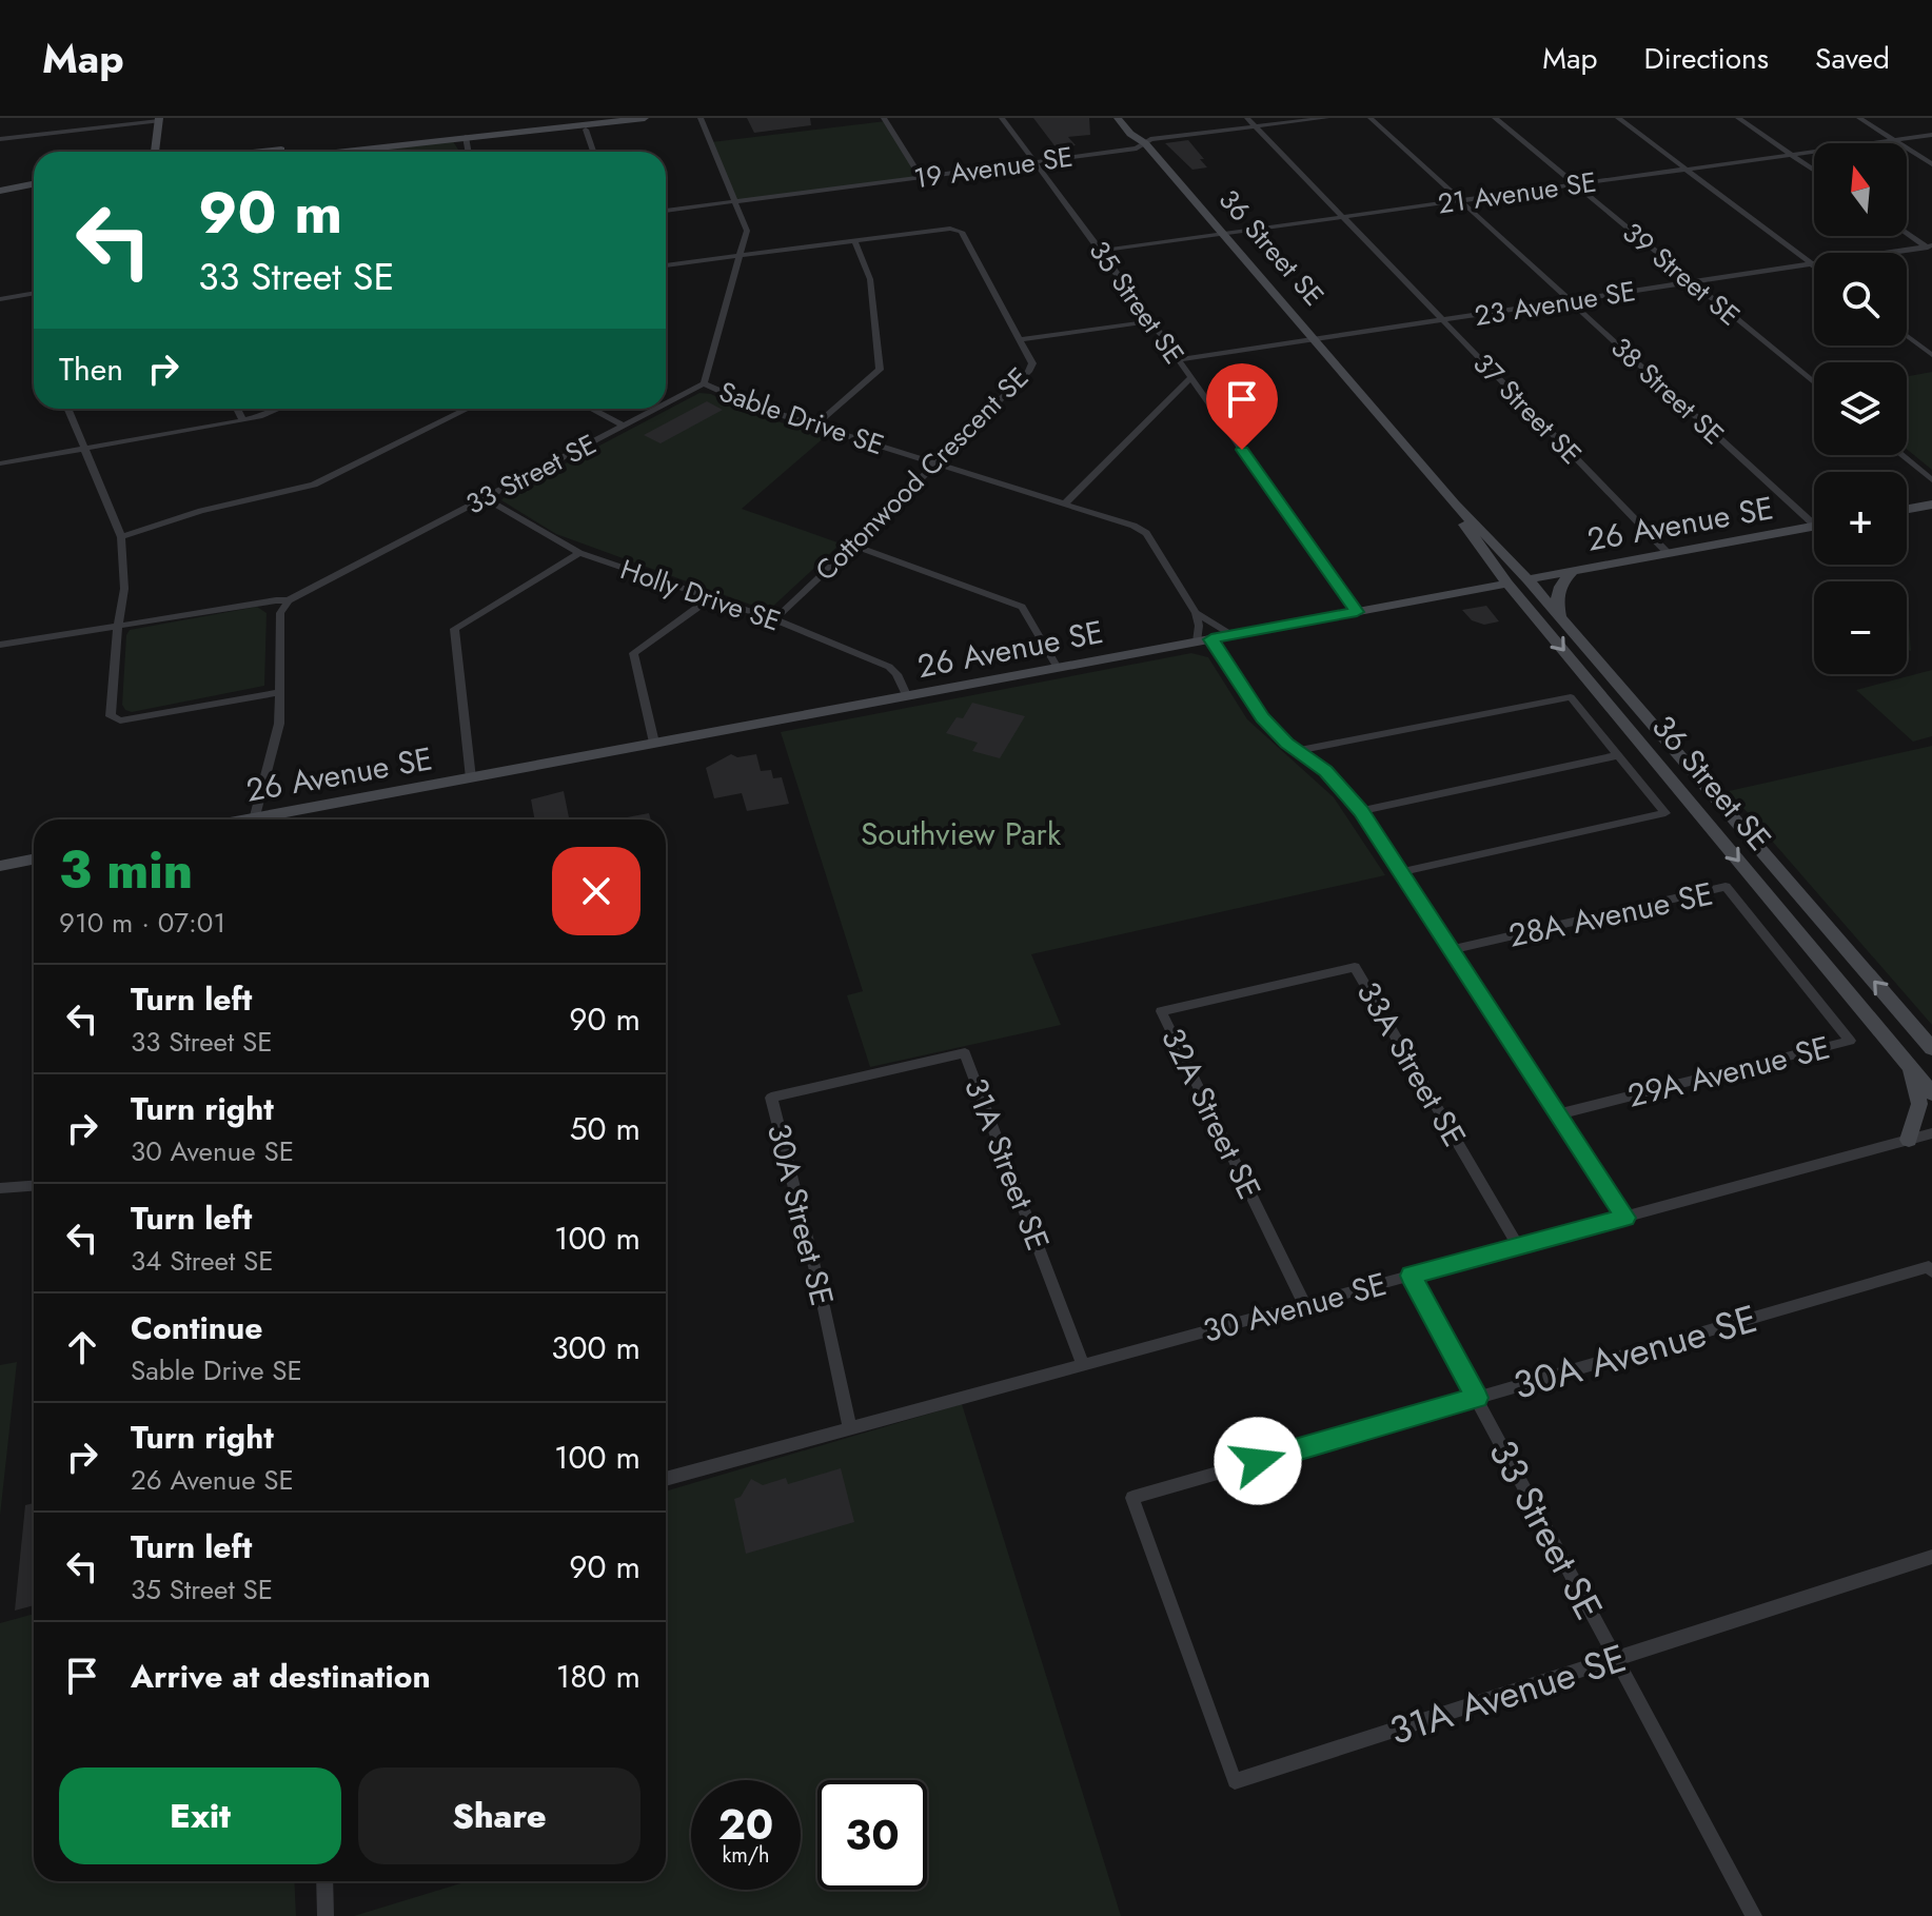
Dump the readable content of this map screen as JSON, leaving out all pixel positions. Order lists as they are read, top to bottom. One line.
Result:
{"streets":{"main road":["36 Street SE","26 Avenue SE"],"street":["19 Avenue SE","21 Avenue SE","39 Street SE","35 Street SE","23 Avenue SE","38 Street SE","37 Street SE","Sable Drive SE","33 Street SE","Cottonwood Crescent SE","Holly Drive SE","28A Avenue SE","33A Street SE","29A Avenue SE","32A Street SE","31A Street SE","30A Street SE","30 Avenue SE","30A Avenue SE","31A Avenue SE"]},"crossings":[["19 Avenue SE","36 Street SE"],["19 Avenue SE","35 Street SE"],["19 Avenue SE","37 Street SE"],["21 Avenue SE","36 Street SE"],["21 Avenue SE","39 Street SE"],["21 Avenue SE","35 Street SE"],["21 Avenue SE","38 Street SE"],["21 Avenue SE","37 Street SE"],["36 Street SE","23 Avenue SE"],["36 Street SE","26 Avenue SE"],["39 Street SE","23 Avenue SE"],["35 Street SE","23 Avenue SE"],["35 Street SE","26 Avenue SE"],["23 Avenue SE","38 Street SE"],["23 Avenue SE","37 Street SE"],["37 Street SE","26 Avenue SE"],["Sable Drive SE","33 Street SE"],["Sable Drive SE","Cottonwood Crescent SE"],["Sable Drive SE","26 Avenue SE"],["33 Street SE","Cottonwood Crescent SE"],["33 Street SE","Holly Drive SE"],["33 Street SE","30 Avenue SE"],["33 Street SE","30A Avenue SE"],["33 Street SE","31A Avenue SE"],["Cottonwood Crescent SE","Holly Drive SE"],["26 Avenue SE","Holly Drive SE"],["28A Avenue SE","29A Avenue SE"],["33A Street SE","32A Street SE"],["33A Street SE","30 Avenue SE"],["32A Street SE","30 Avenue SE"],["31A Street SE","30A Street SE"],["31A Street SE","30 Avenue SE"],["30A Street SE","30 Avenue SE"],["30A Avenue SE","31A Avenue SE"]],"parks":["Southview Park"],"north":"top","page":{"header":"Map","nav":["Map","Directions","Saved"],"map_buttons":["+","−"],"turn":["90 m","33 Street SE"],"then":"Then","heading":["3 min","910 m · 07:01"],"list":[{"name":"Turn left","note":"33 Street SE","value":"90 m"},{"name":"Turn right","note":"30 Avenue SE","value":"50 m"},{"name":"Turn left","note":"34 Street SE","value":"100 m"},{"name":"Continue","note":"Sable Drive SE","value":"300 m"},{"name":"Turn right","note":"26 Avenue SE","value":"100 m"},{"name":"Turn left","note":"35 Street SE","value":"90 m"},{"name":"Arrive at destination","value":"180 m"}],"buttons":["Exit","Share"],"speed":"20 km/h","limit":"30"}}
